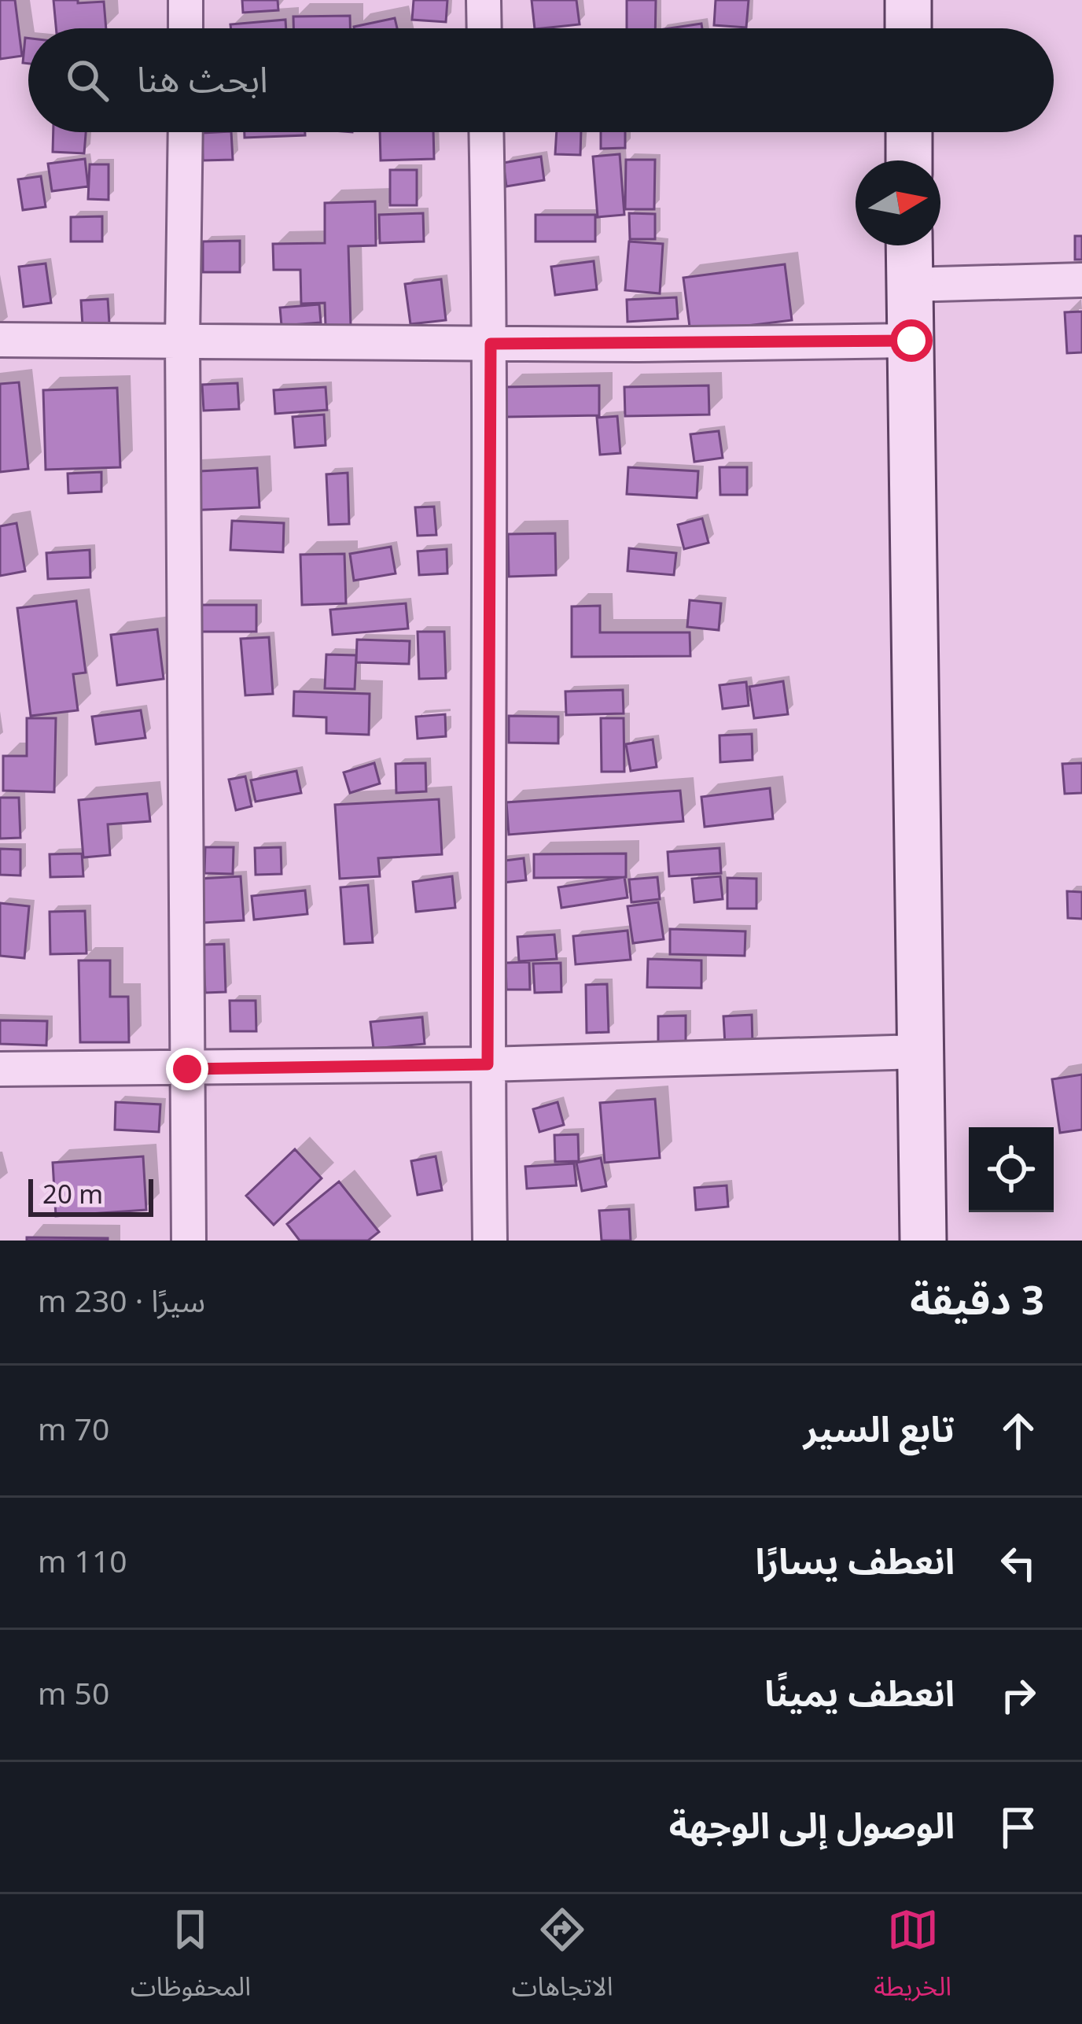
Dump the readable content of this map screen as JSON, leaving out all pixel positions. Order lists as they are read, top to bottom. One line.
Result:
{"scale_bar":"20 m","north":"right","page":{"search":"ابحث هنا","scale":"20 m","heading":["3 دقيقة","سيرًا · 230 m"],"list":[["تابع السير","70 m"],["انعطف يسارًا","110 m"],["انعطف يمينًا","50 m"],"الوصول إلى الوجهة"],"nav":["الخريطة","الاتجاهات","المحفوظات"]}}
